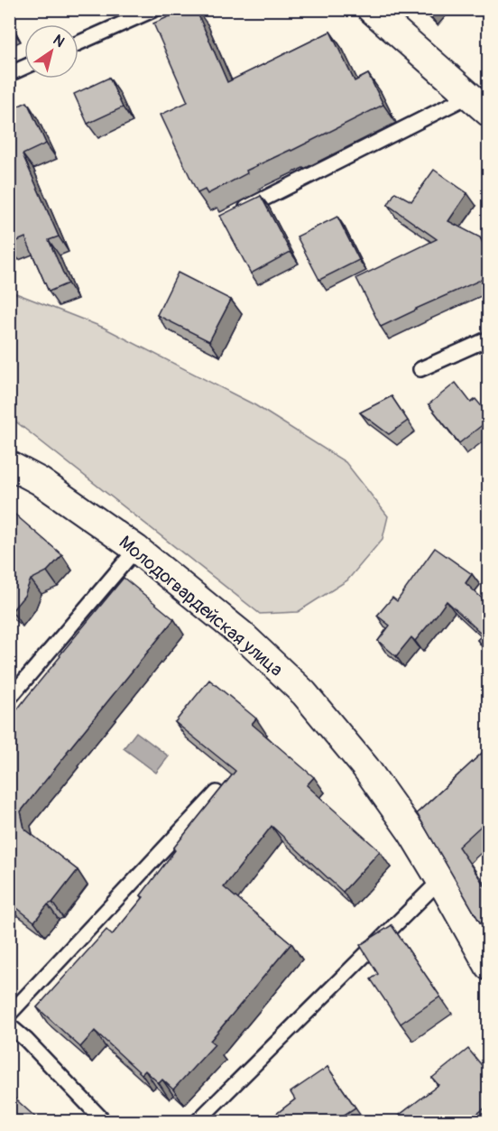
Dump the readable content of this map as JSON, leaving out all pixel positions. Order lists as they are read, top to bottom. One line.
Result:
{"streets":{"street":["Молодогвардейская улица"]},"north":"top right"}
